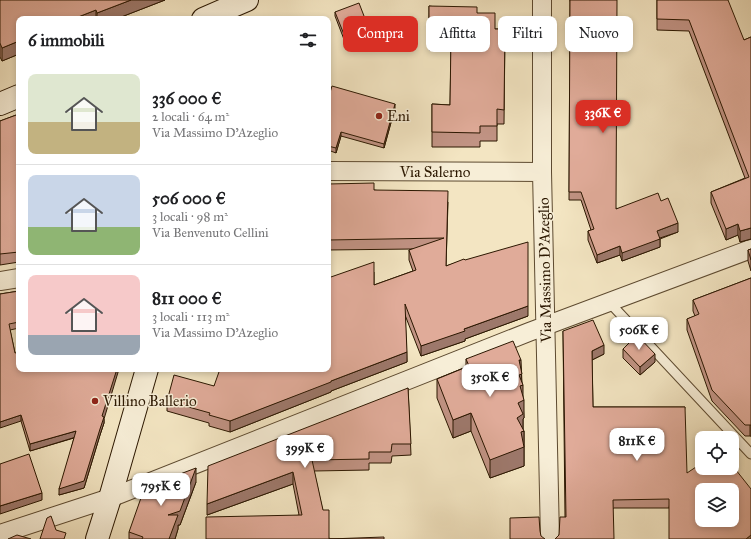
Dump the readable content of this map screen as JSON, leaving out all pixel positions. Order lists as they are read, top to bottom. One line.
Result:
{"streets":{"street":["Via Salerno","Via Massimo D'Azeglio"]},"crossings":[["Via Salerno","Via Massimo D'Azeglio"]],"places":["Eni","Villino Ballerio"],"page":{"chip":["Compra","Affitta","Filtri","Nuovo"],"heading":"6 immobili","list":[{"name":"336 000 €","note":"2 locali · 64 m² · Via Massimo D'Azeglio"},{"name":"506 000 €","note":"3 locali · 98 m² · Via Benvenuto Cellini"},{"name":"811 000 €","note":"3 locali · 113 m² · Via Massimo D'Azeglio"}],"price":["336K €","506K €","350K €","811K €","399K €","795K €"]}}
